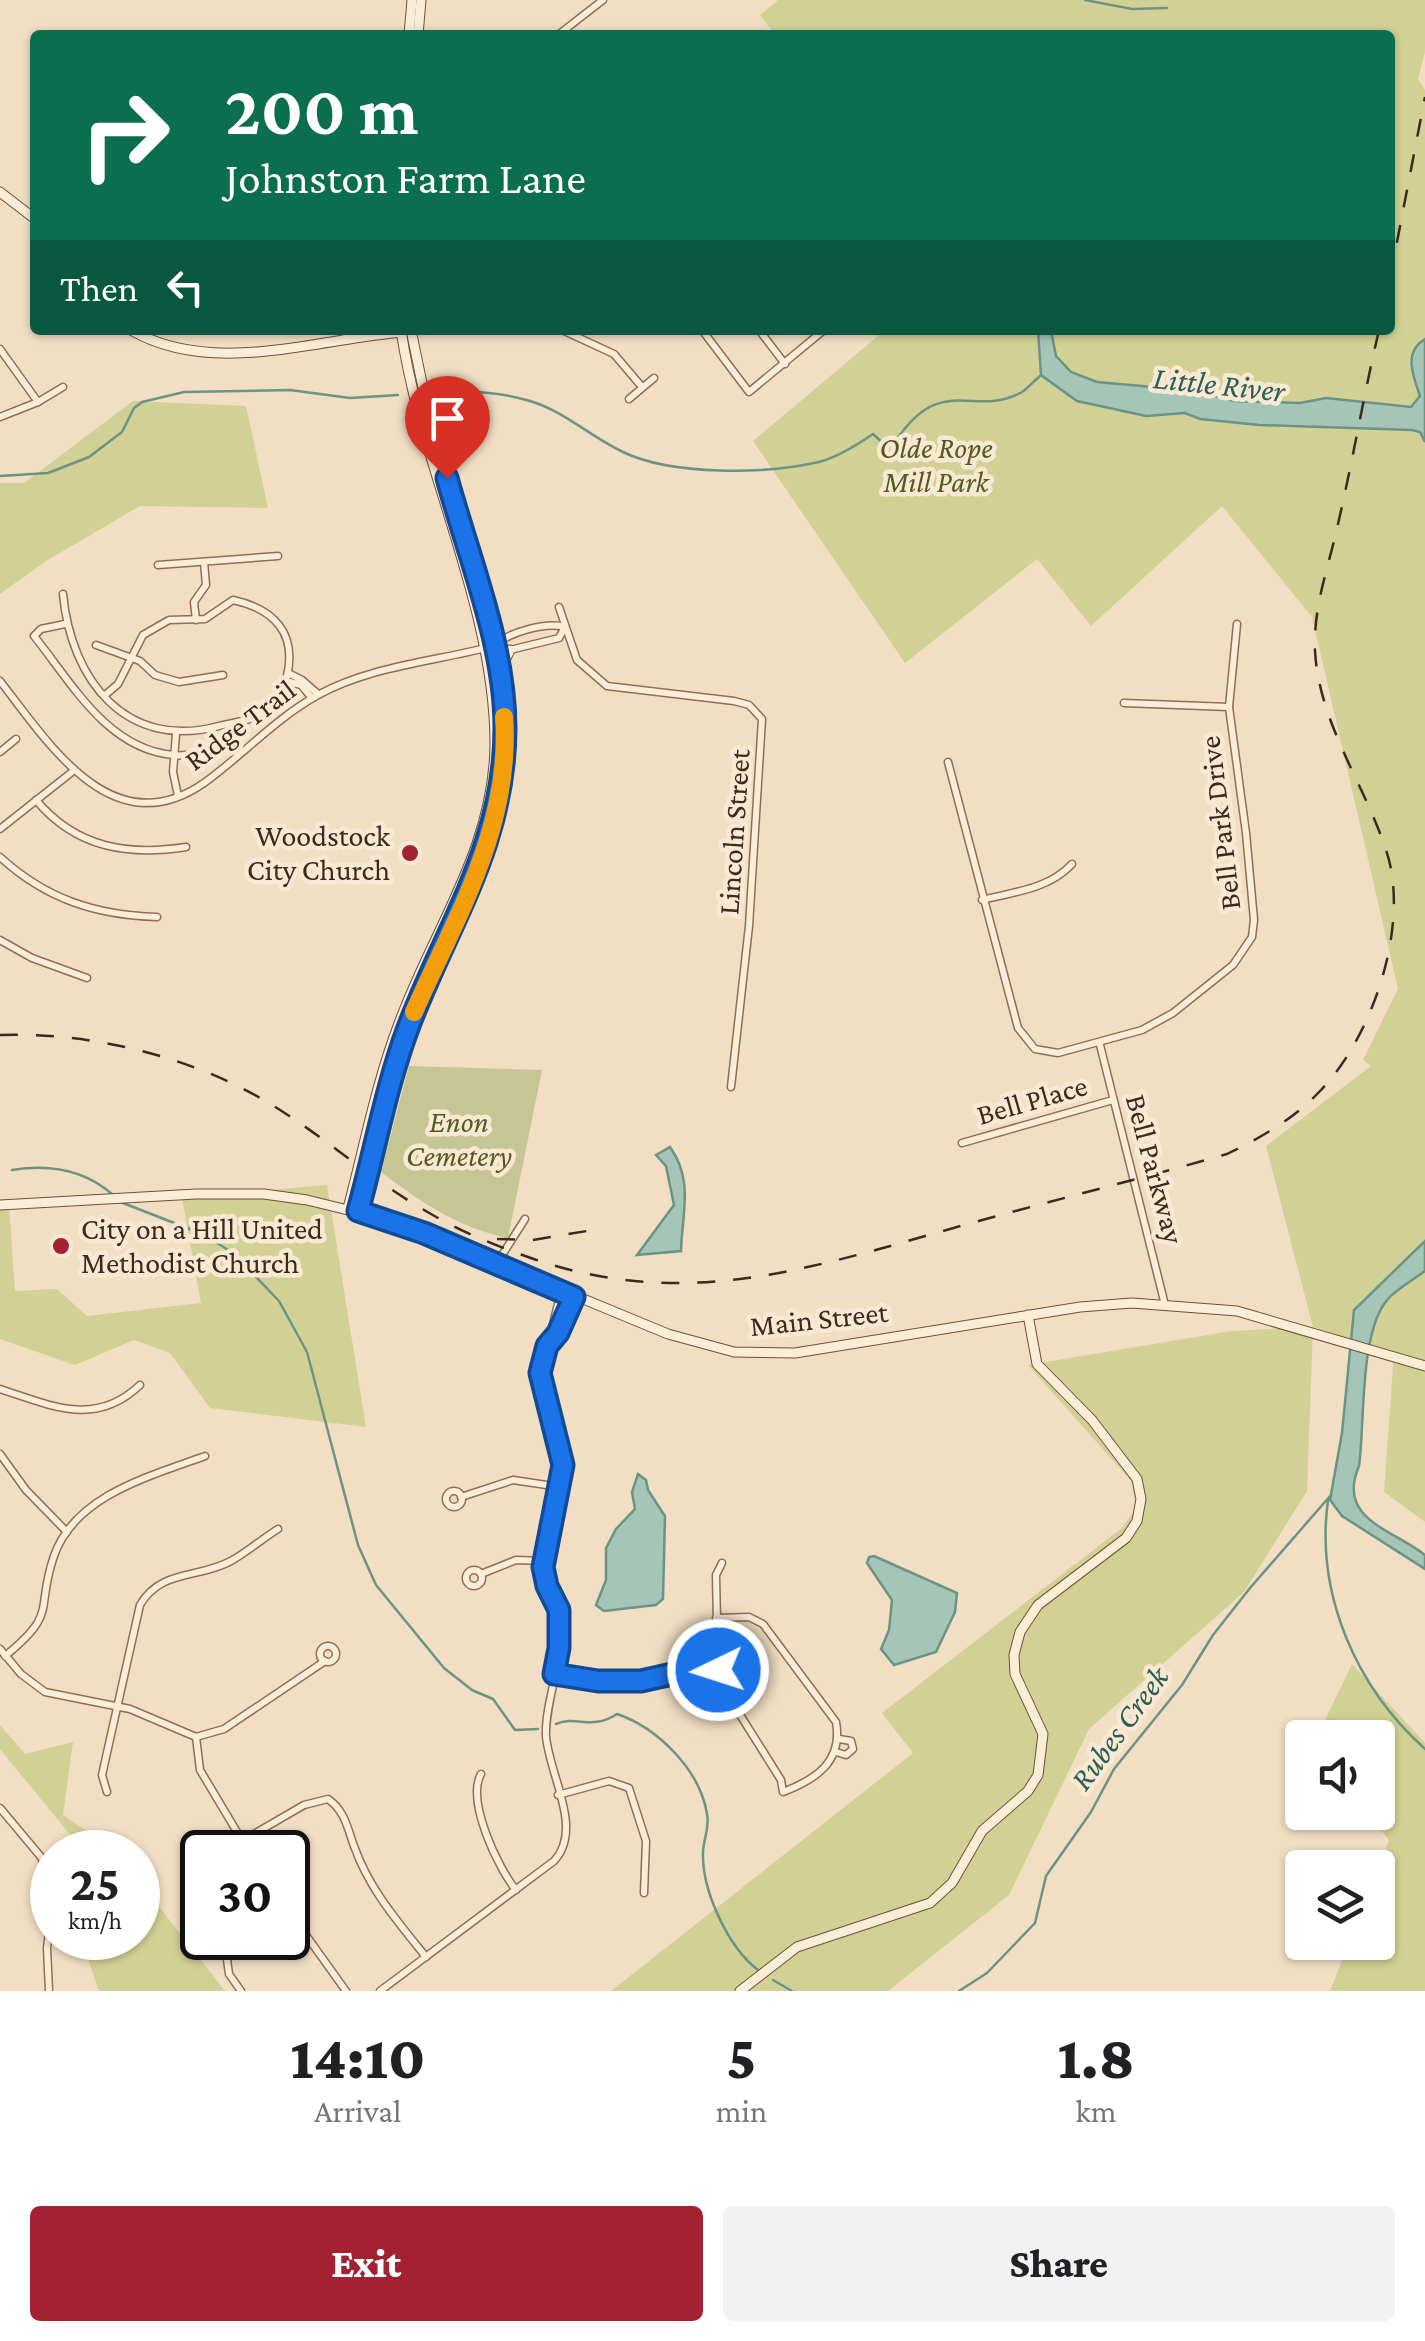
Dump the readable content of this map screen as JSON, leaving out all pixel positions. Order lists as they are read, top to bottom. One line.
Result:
{"streets":{"main road":["Main Street"],"street":["Ridge Trail","Bell Park Drive","Lincoln Street","Bell Place","Bell Parkway"]},"crossings":[["Ridge Trail","Lincoln Street"],["Bell Park Drive","Bell Parkway"],["Bell Place","Bell Parkway"],["Bell Parkway","Main Street"]],"water":["Little River","Rubes Creek"],"parks":["Olde Rope Mill Park","Enon Cemetery"],"places":["Woodstock City Church","City on a Hill United Methodist Church"],"page":{"turn":["200 m","Johnston Farm Lane"],"then":"Then","speed":"25 km/h","limit":"30","eta":["14:10","Arrival","5","min","1.8","km"],"buttons":["Exit","Share"]}}
